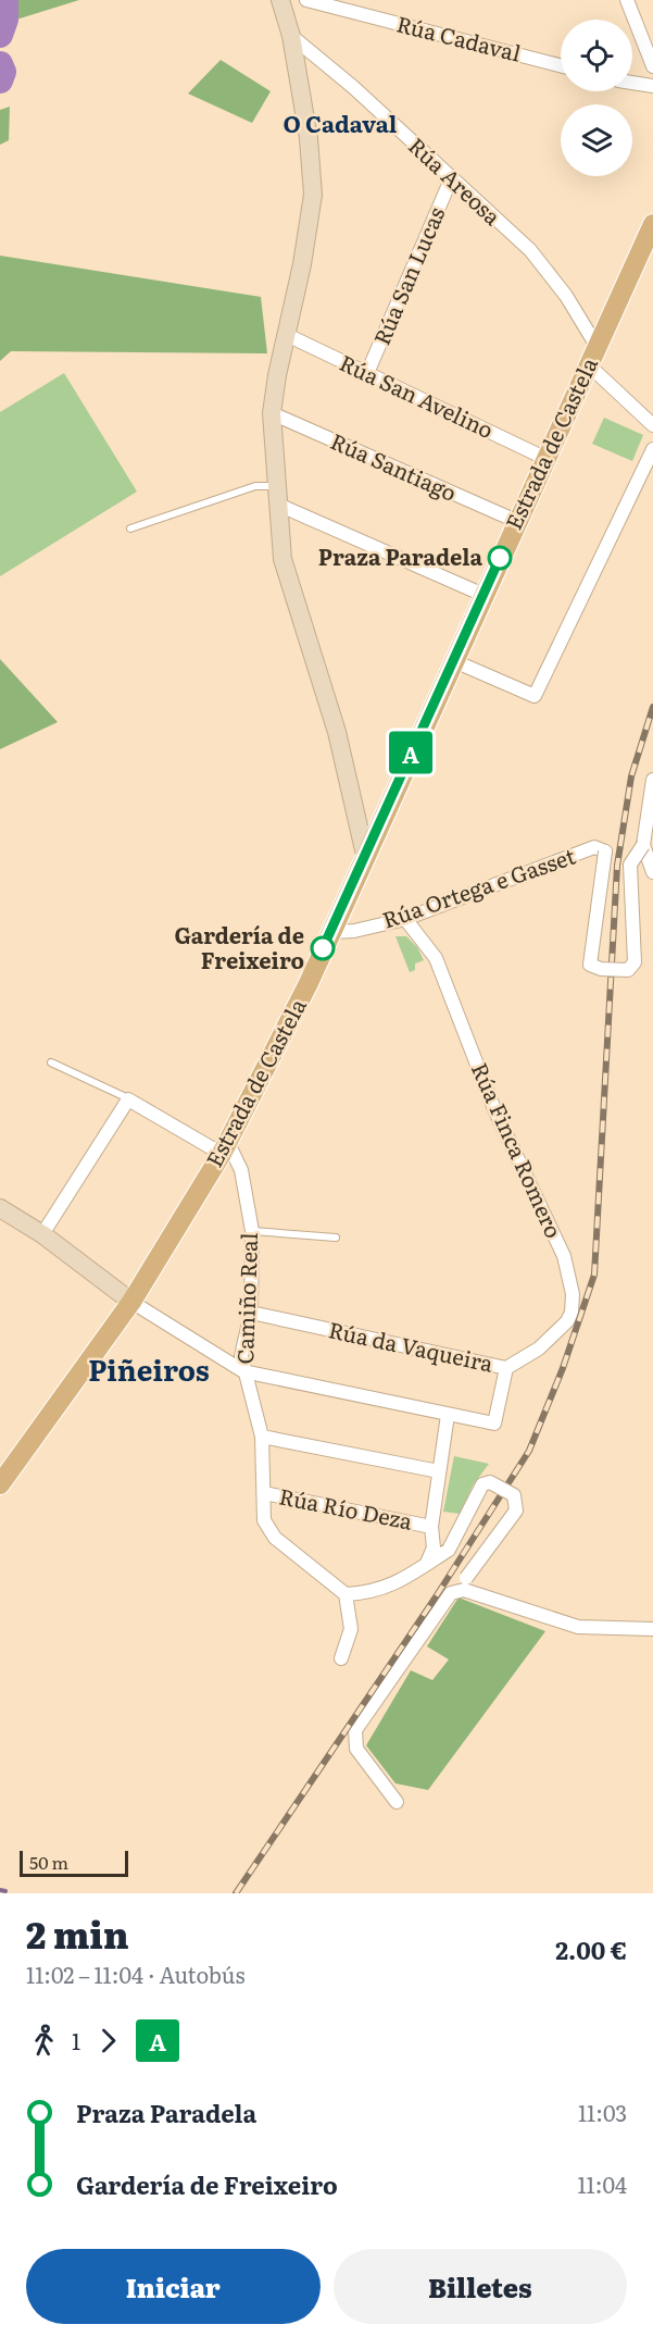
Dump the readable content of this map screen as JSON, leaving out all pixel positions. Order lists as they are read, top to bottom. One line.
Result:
{"streets":{"main road":["Estrada de Castela"],"street":["Rúa Cadaval","Rúa Areosa","Rúa San Lucas","Rúa San Avelino","Rúa Santiago","Rúa Ortega e Gasset","Rúa Finca Romero","Camiño Real","Rúa da Vaqueira","Rúa Río Deza"]},"crossings":[["Rúa Areosa","Rúa San Lucas"],["Rúa Areosa","Estrada de Castela"],["Rúa San Lucas","Rúa San Avelino"],["Rúa San Avelino","Estrada de Castela"],["Estrada de Castela","Rúa Santiago"],["Estrada de Castela","Rúa Ortega e Gasset"],["Estrada de Castela","Camiño Real"],["Rúa Ortega e Gasset","Rúa Finca Romero"],["Rúa Finca Romero","Rúa da Vaqueira"],["Camiño Real","Rúa da Vaqueira"],["Camiño Real","Rúa Río Deza"],["Rúa da Vaqueira","Rúa Río Deza"]],"districts":["O Cadaval","Piñeiros"],"places":["Praza Paradela","Gardería de Freixeiro"],"lines":["bus line A"],"scale_bar":"50 m","page":{"on_map":"A","scale":"50 m","heading":["2 min","11:02 – 11:04 · Autobús","2.00 €"],"legs":["1","A"],"list":[{"name":"Praza Paradela","value":"11:03"},{"name":"Gardería de Freixeiro","value":"11:04"}],"buttons":["Iniciar","Billetes"]}}
